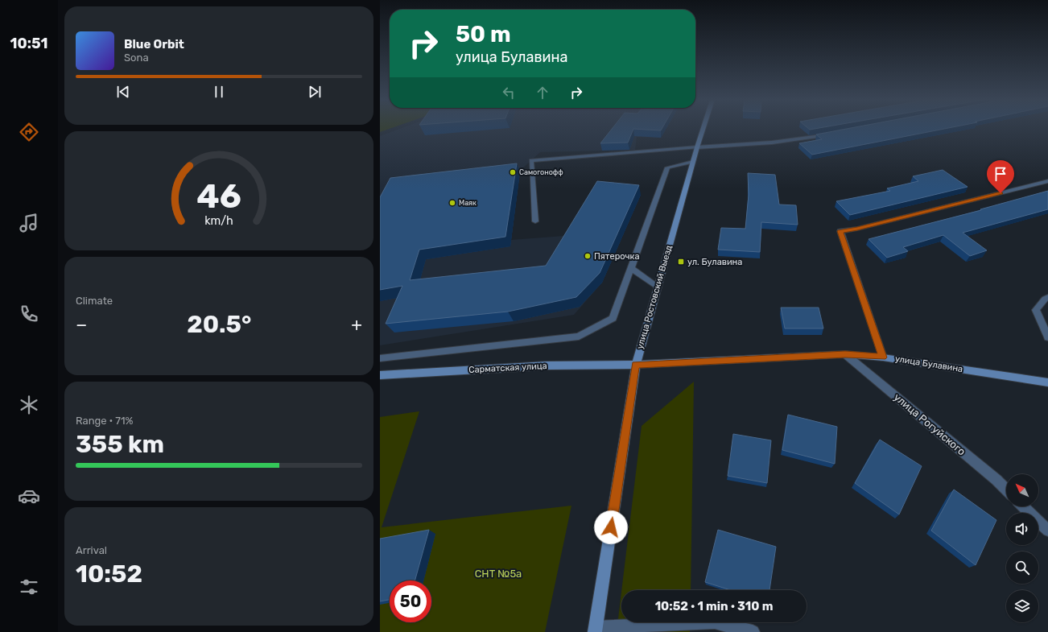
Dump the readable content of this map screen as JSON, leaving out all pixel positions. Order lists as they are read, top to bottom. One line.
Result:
{"streets":{"main road":["улица Ростовский Выезд","улица Булавина","Сарматская улица"],"street":["улица Рогуйского"]},"crossings":[["улица Ростовский Выезд","улица Булавина"],["улица Ростовский Выезд","Сарматская улица"],["улица Булавина","Сарматская улица"],["улица Булавина","улица Рогуйского"]],"parks":["СНТ №5а"],"places":{"other":["Самогонофф","Маяк","Пятерочка"],"transit":["ул. Булавина"]},"north":"top left","page":{"tabs":"10:51","turn":["50 m","улица Булавина"],"song":["Blue Orbit","Sona"],"tile":["Climate",["Range · 71%","355 km"],["Arrival","10:52"]],"heat":["−","20.5°","+"],"limit":"50","trip":"10:52 · 1 min · 310 m","gauge":["46","km/h"]}}
